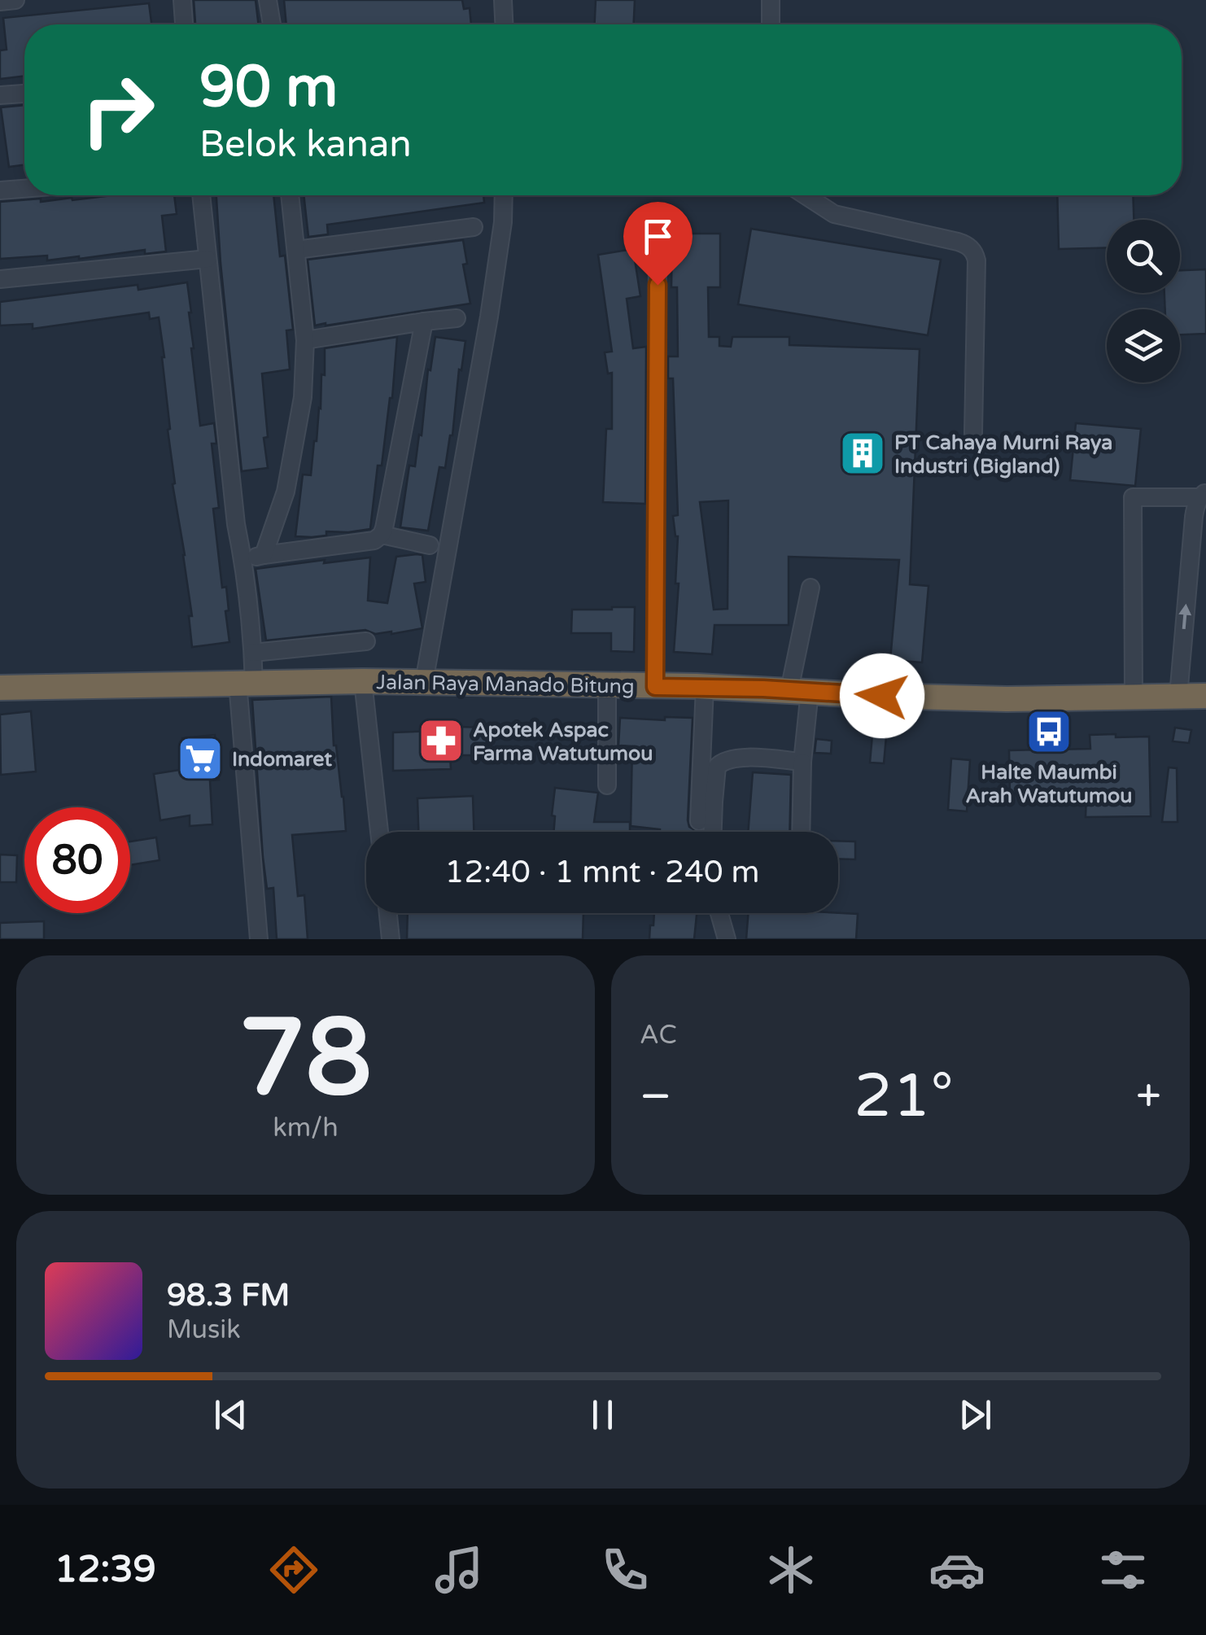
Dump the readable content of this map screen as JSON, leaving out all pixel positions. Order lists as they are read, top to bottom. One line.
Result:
{"streets":{"highway":["Jalan Raya Manado Bitung"]},"places":{"building":["PT Cahaya Murni Raya Industri (Bigland)"],"bus stop":["Halte Maumbi Arah Watutumou"],"pharmacy":["Apotek Aspac Farma Watutumou"],"supermarket":["Indomaret"]},"page":{"turn":["90 m","Belok kanan"],"limit":"80","trip":"12:40 · 1 mnt · 240 m","tile":[["78","km/h"],"AC"],"heat":["−","21°","+"],"song":["98.3 FM","Musik"],"tabs":"12:39"}}
